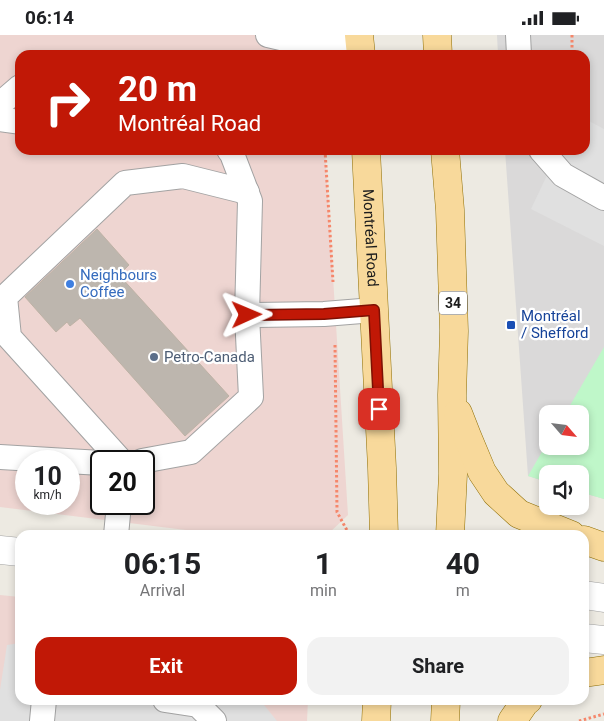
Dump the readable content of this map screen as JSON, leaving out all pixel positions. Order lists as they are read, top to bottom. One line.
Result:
{"streets":{"main road":["Montréal Road","34"]},"places":{"other":["Neighbours Coffee","Petro-Canada"],"transit":["Montréal / Shefford"]},"north":"bottom right","page":{"status":"06:14","turn":["20 m","Montréal Road"],"speed":"10 km/h","limit":"20","eta":["06:15","Arrival","1","min","40","m"],"buttons":["Exit","Share"]}}
